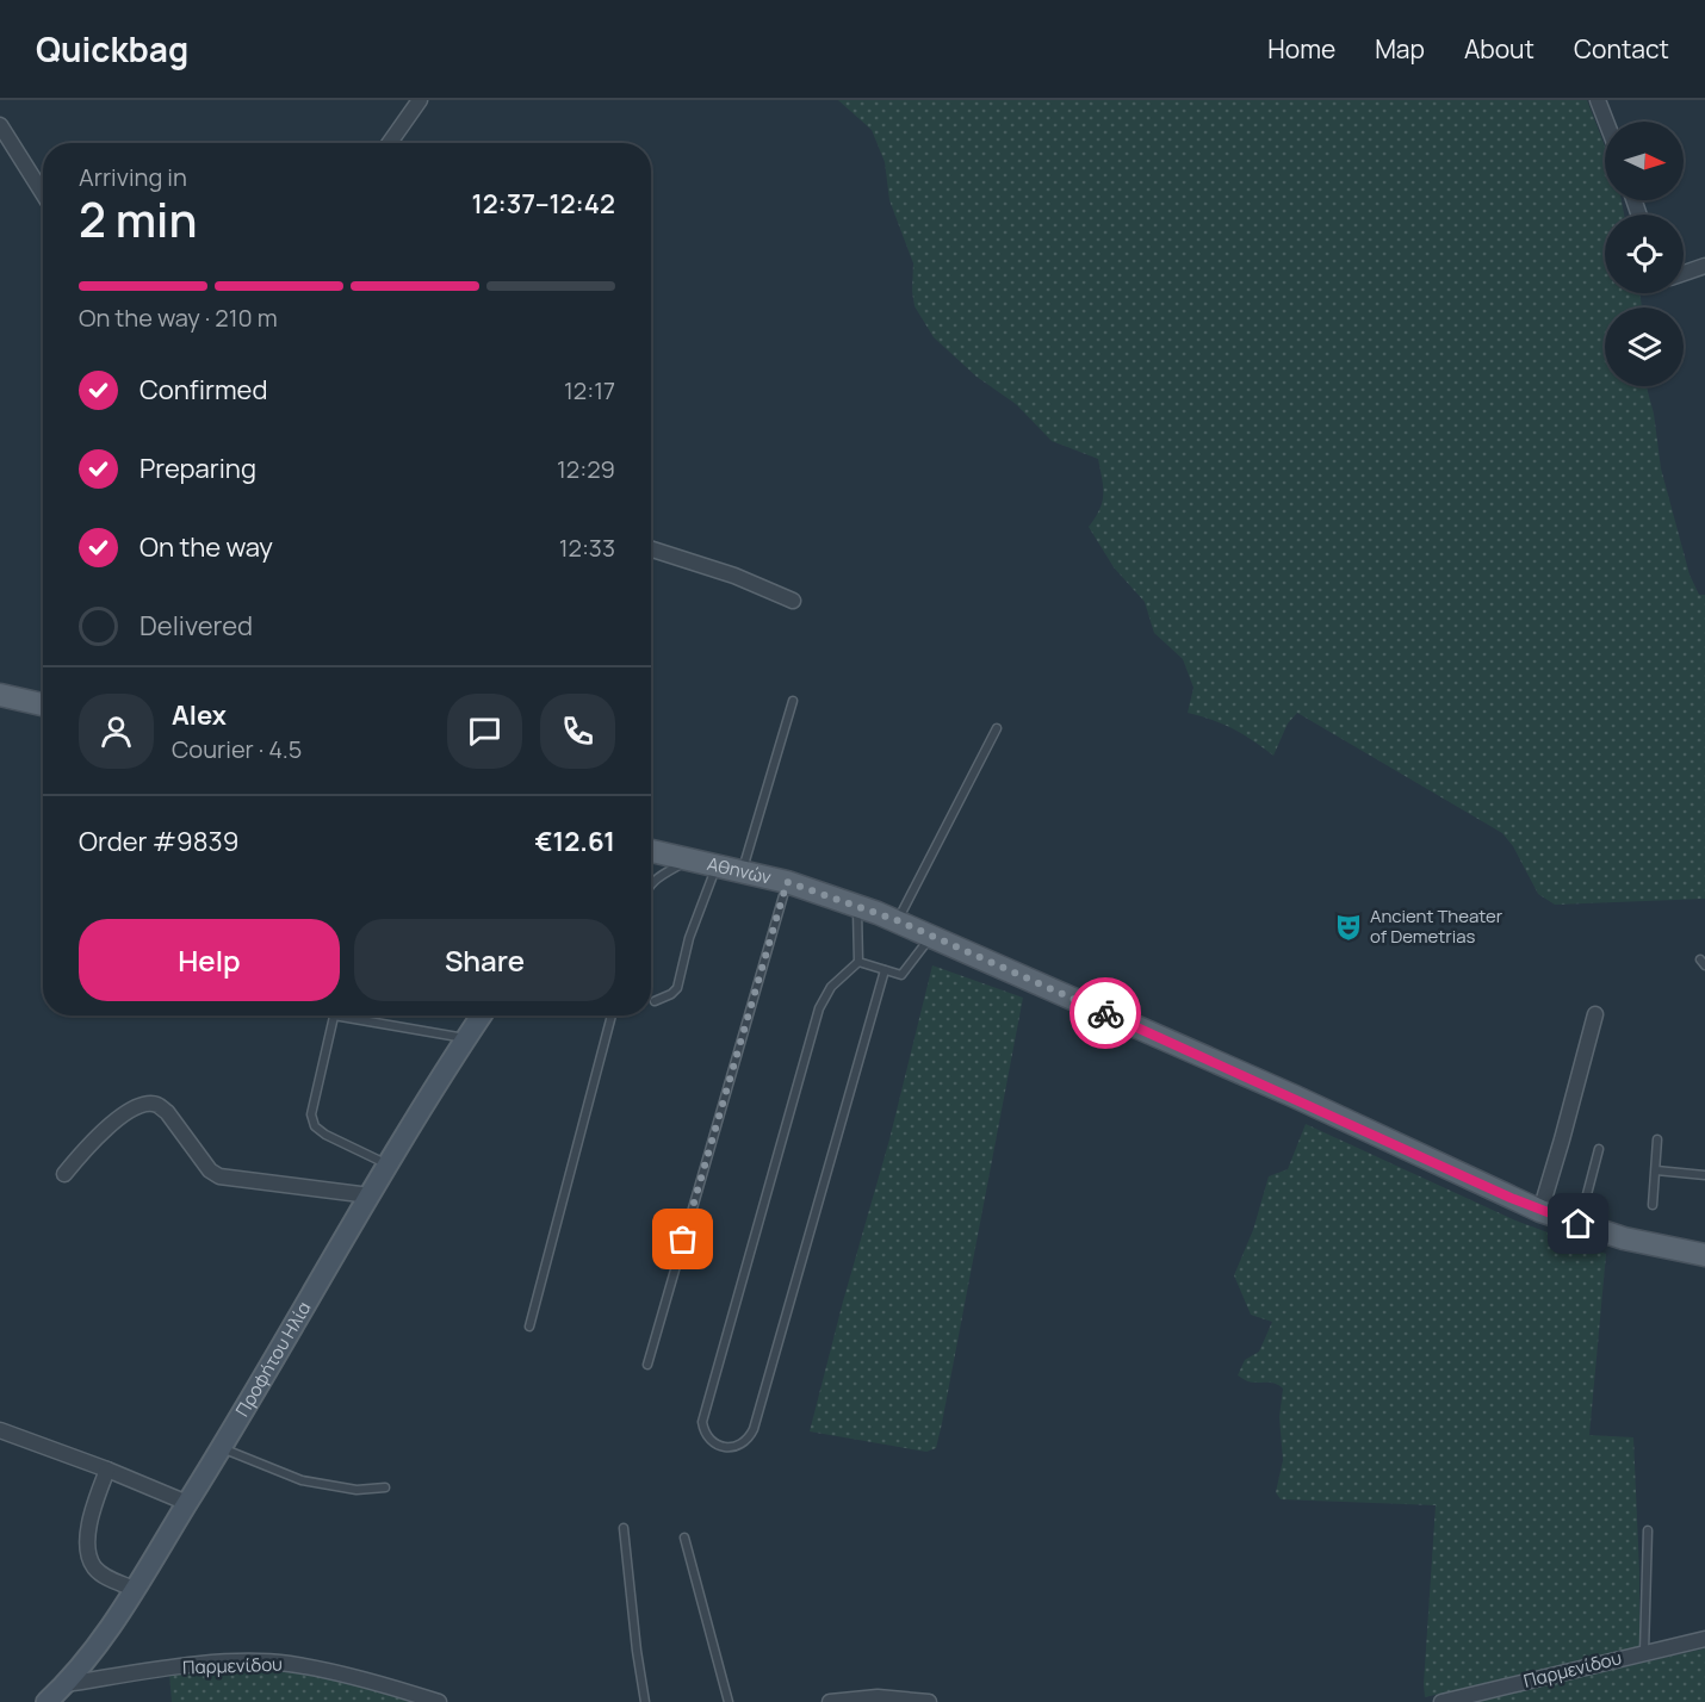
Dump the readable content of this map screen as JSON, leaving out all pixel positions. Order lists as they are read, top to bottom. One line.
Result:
{"streets":{"main road":["Αθηνών"],"street":["Προφήτου Ηλία","Παρμενίδου"]},"crossings":[["Προφήτου Ηλία","Παρμενίδου"]],"places":{"theatre":["Ancient Theater of Demetrias"]},"north":"right","page":{"header":"Quickbag","nav":["Home","Map","About","Contact"],"heading":["2 min","Arriving in","12:37–12:42"],"panel":["Alex","Courier · 4.5","Order #9839","€12.61"],"bar":"On the way · 210 m","list":[["Confirmed","12:17"],["Preparing","12:29"],["On the way","12:33"],"Delivered"],"buttons":["Help","Share"]}}
